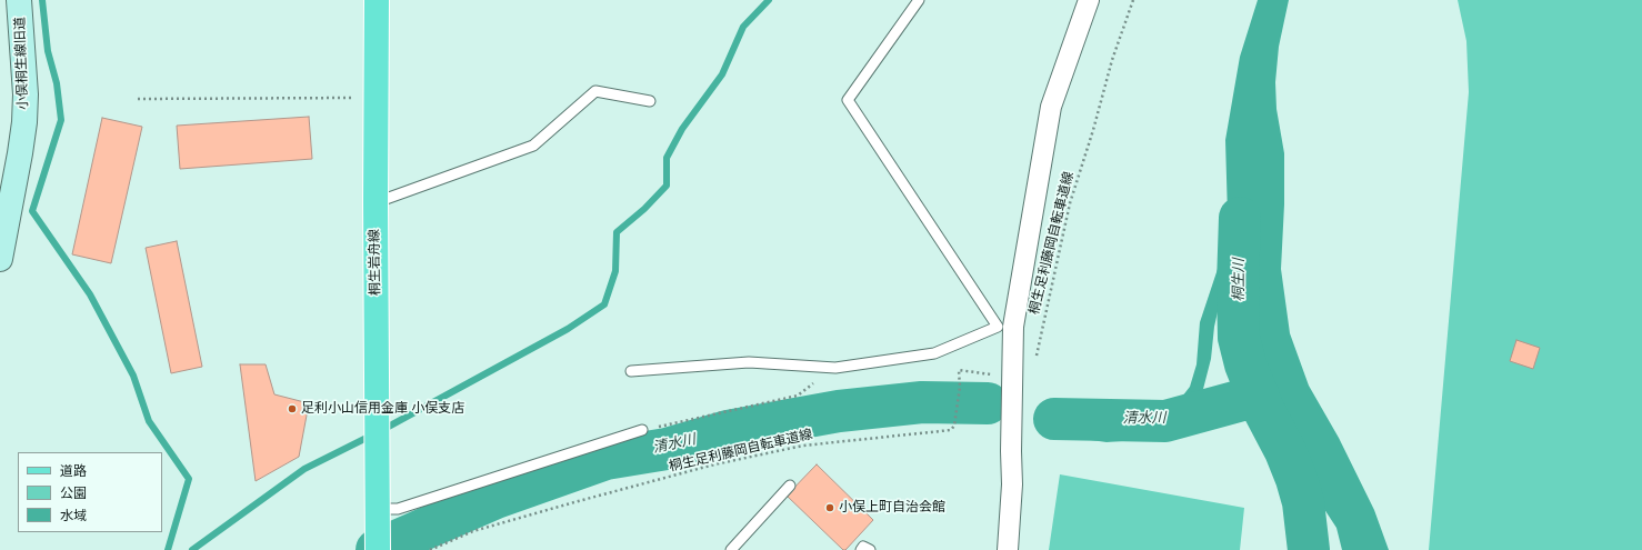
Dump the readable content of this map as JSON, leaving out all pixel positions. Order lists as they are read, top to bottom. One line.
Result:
{"streets":{"main road":["桐生岩舟線"],"street":["小俣桐生線旧道"],"path":["桐生足利藤岡自転車道線"]},"water":["桐生川","清水川"],"places":["足利小山信用金庫 小俣支店","小俣上町自治会館"],"legend":["道路","公園","水域"]}
